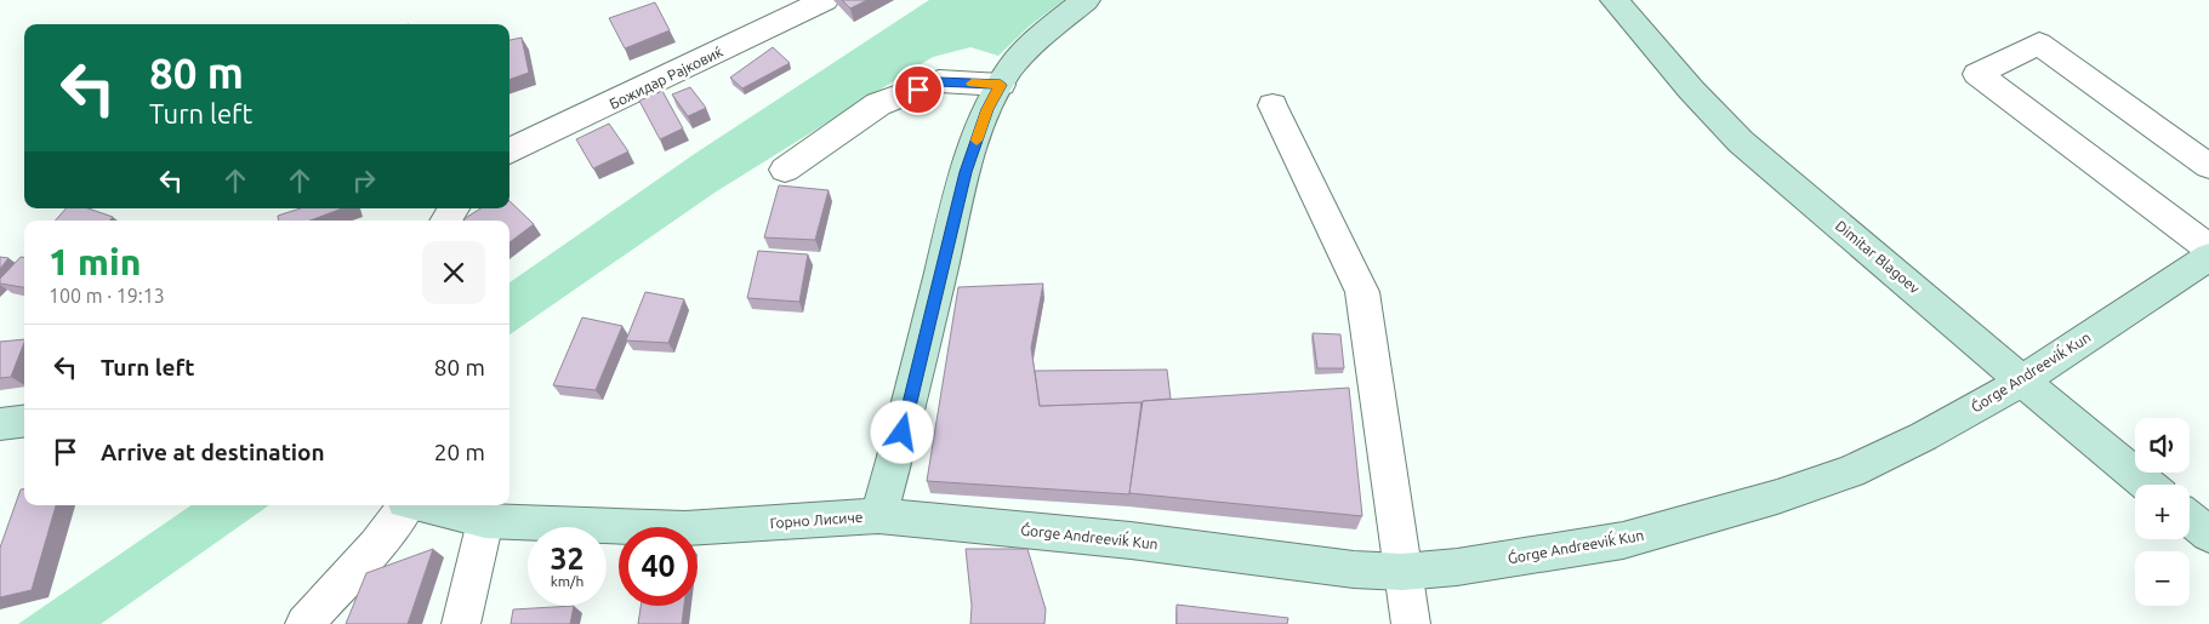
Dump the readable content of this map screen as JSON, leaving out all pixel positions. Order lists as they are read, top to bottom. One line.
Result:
{"streets":{"street":["Божидар Рајковиќ","Dimitar Blagoev","Ǵorge Andreeviḱ Kun","Горно Лисиче"]},"crossings":[["Dimitar Blagoev","Ǵorge Andreeviḱ Kun"],["Ǵorge Andreeviḱ Kun","Горно Лисиче"]],"page":{"turn":["80 m","Turn left"],"heading":["1 min","100 m · 19:13"],"list":[{"name":"Turn left","value":"80 m"},{"name":"Arrive at destination","value":"20 m"}],"map_buttons":["+","−"],"speed":"32 km/h","limit":"40"}}
